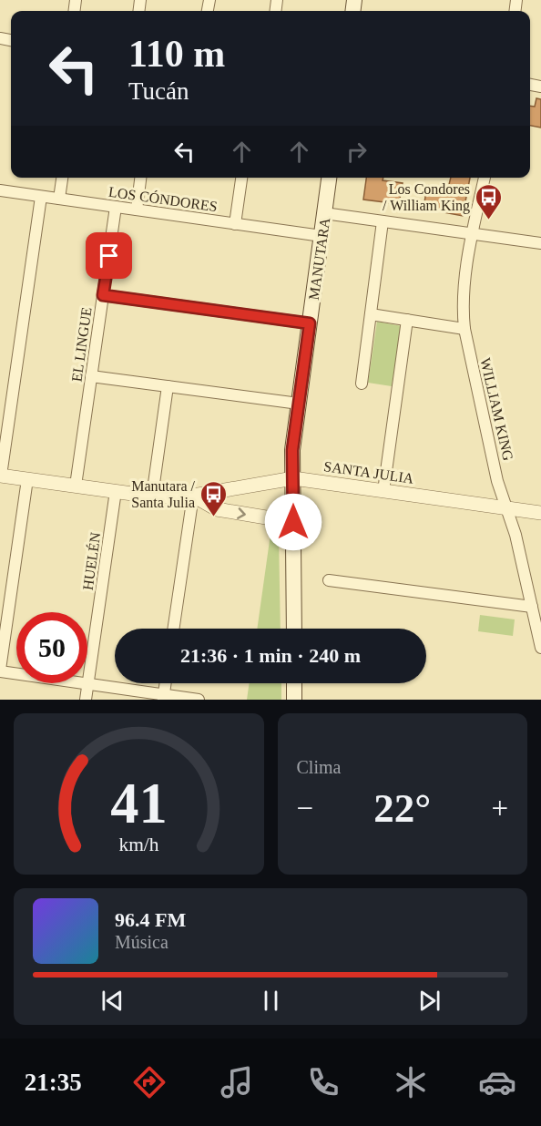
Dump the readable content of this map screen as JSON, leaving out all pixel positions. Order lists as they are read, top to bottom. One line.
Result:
{"streets":{"main road":["MANUTARA"],"street":["LOS CÓNDORES","EL LINGUE","WILLIAM KING","SANTA JULIA","HUELÉN"]},"crossings":[["LOS CÓNDORES","MANUTARA"],["LOS CÓNDORES","EL LINGUE"],["MANUTARA","SANTA JULIA"],["EL LINGUE","SANTA JULIA"],["WILLIAM KING","SANTA JULIA"],["SANTA JULIA","HUELÉN"]],"places":{"bus stop":["Los Condores / William King","Manutara / Santa Julia"]},"page":{"turn":["110 m","Tucán"],"limit":"50","trip":"21:36 · 1 min · 240 m","tile":"Clima","heat":["−","22°","+"],"song":["96.4 FM","Música"],"tabs":"21:35","gauge":["41","km/h"]}}
